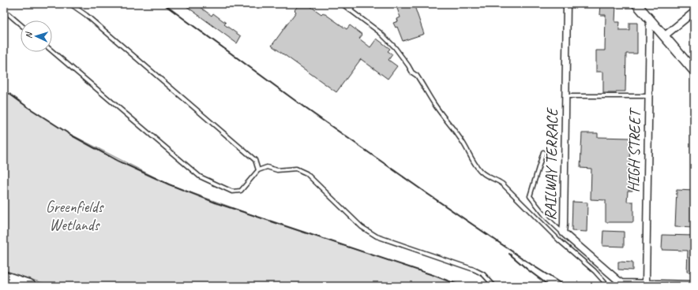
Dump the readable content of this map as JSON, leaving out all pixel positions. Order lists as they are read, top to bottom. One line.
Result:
{"streets":{"street":["HIGH STREET","RAILWAY TERRACE"]},"crossings":[["HIGH STREET","RAILWAY TERRACE"]],"parks":["Greenfields Wetlands"],"north":"left"}
